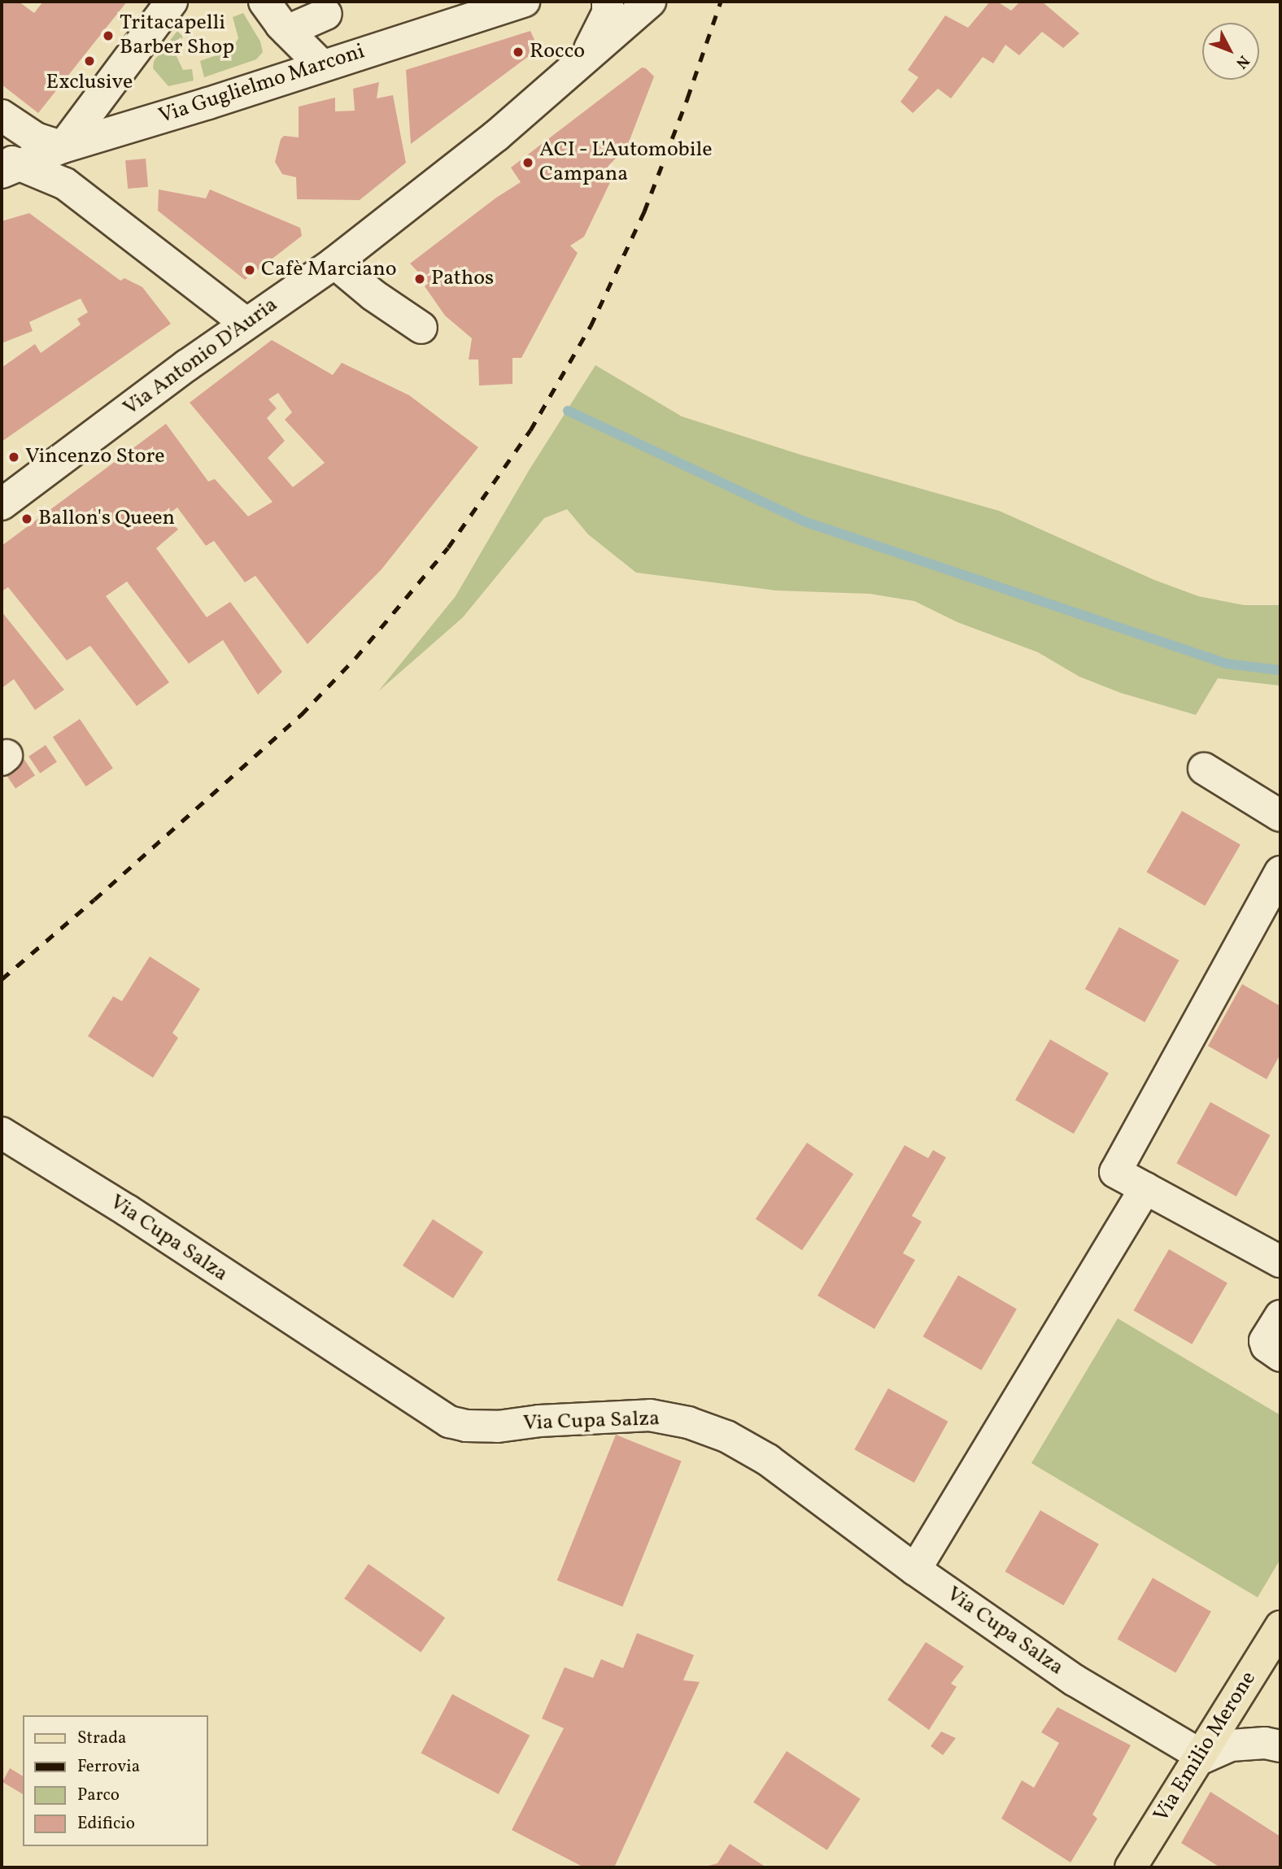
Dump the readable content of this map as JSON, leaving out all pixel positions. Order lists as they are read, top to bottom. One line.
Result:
{"streets":{"main road":["Via Emilio Merone"],"street":["Via Guglielmo Marconi","Via Antonio D'Auria","Via Cupa Salza"]},"crossings":[["Via Cupa Salza","Via Emilio Merone"]],"places":["Tritacapelli Barber Shop","Rocco","Exclusive","ACI - L'Automobile Campana","Cafè Marciano","Pathos","Vincenzo Store","Ballon's Queen"],"legend":["Strada","Ferrovia","Parco","Edificio"],"north":"bottom right"}
